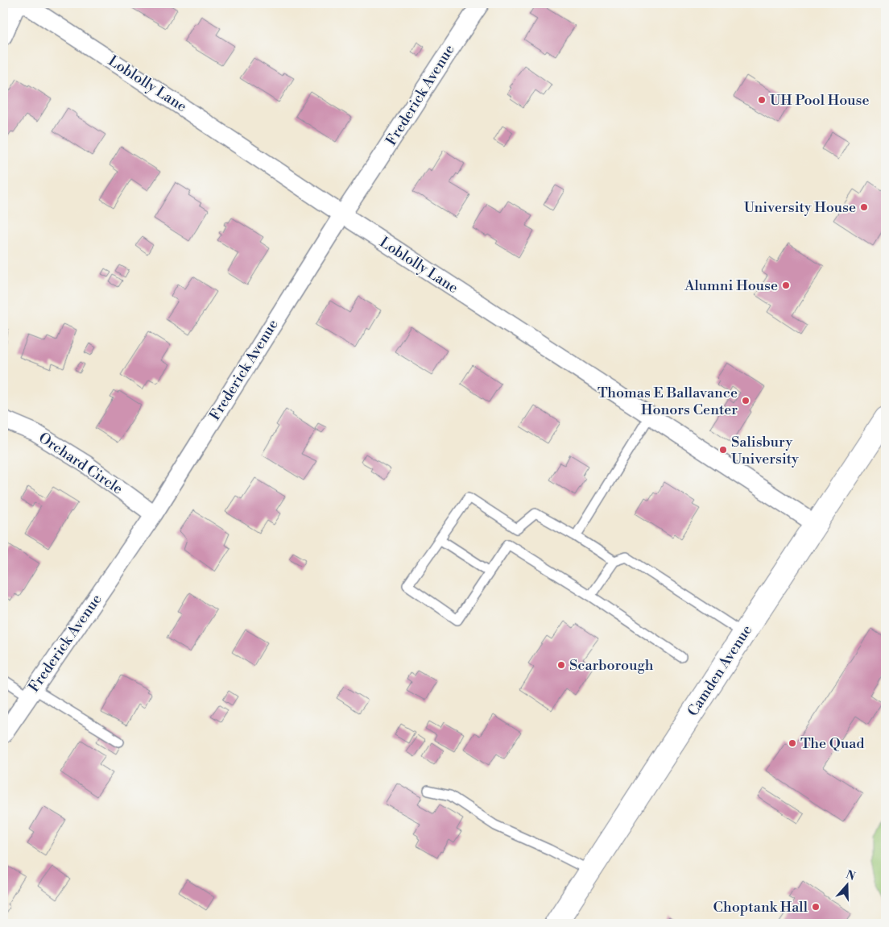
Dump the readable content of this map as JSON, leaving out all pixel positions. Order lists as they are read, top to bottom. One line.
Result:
{"streets":{"street":["Loblolly Lane","Frederick Avenue","Orchard Circle","Camden Avenue"]},"crossings":[["Loblolly Lane","Frederick Avenue"],["Loblolly Lane","Camden Avenue"],["Frederick Avenue","Orchard Circle"]],"places":["UH Pool House","University House","Alumni House","Thomas E Ballavance Honors Center","Salisbury University","Scarborough","The Quad","Choptank Hall"],"north":"top"}
